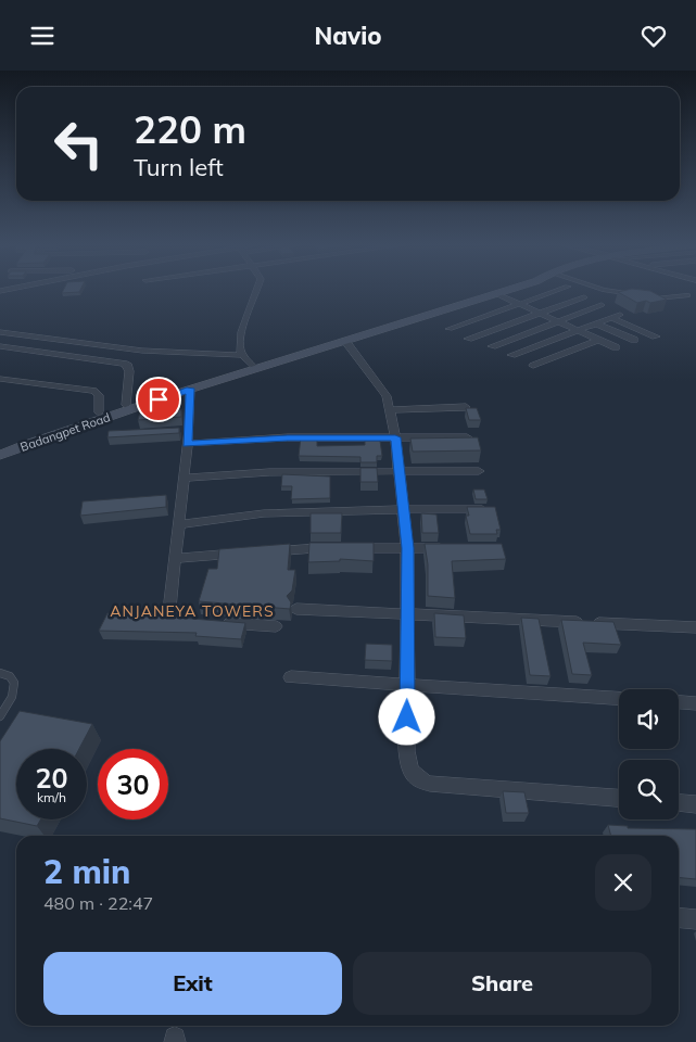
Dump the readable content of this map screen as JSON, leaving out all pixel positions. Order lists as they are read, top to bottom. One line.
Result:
{"streets":{"main road":["Badangpet Road"]},"districts":["ANJANEYA TOWERS"],"page":{"header":"Navio","turn":["220 m","Turn left"],"speed":"20 km/h","limit":"30","heading":["2 min","480 m · 22:47"],"buttons":["Exit","Share"]}}
